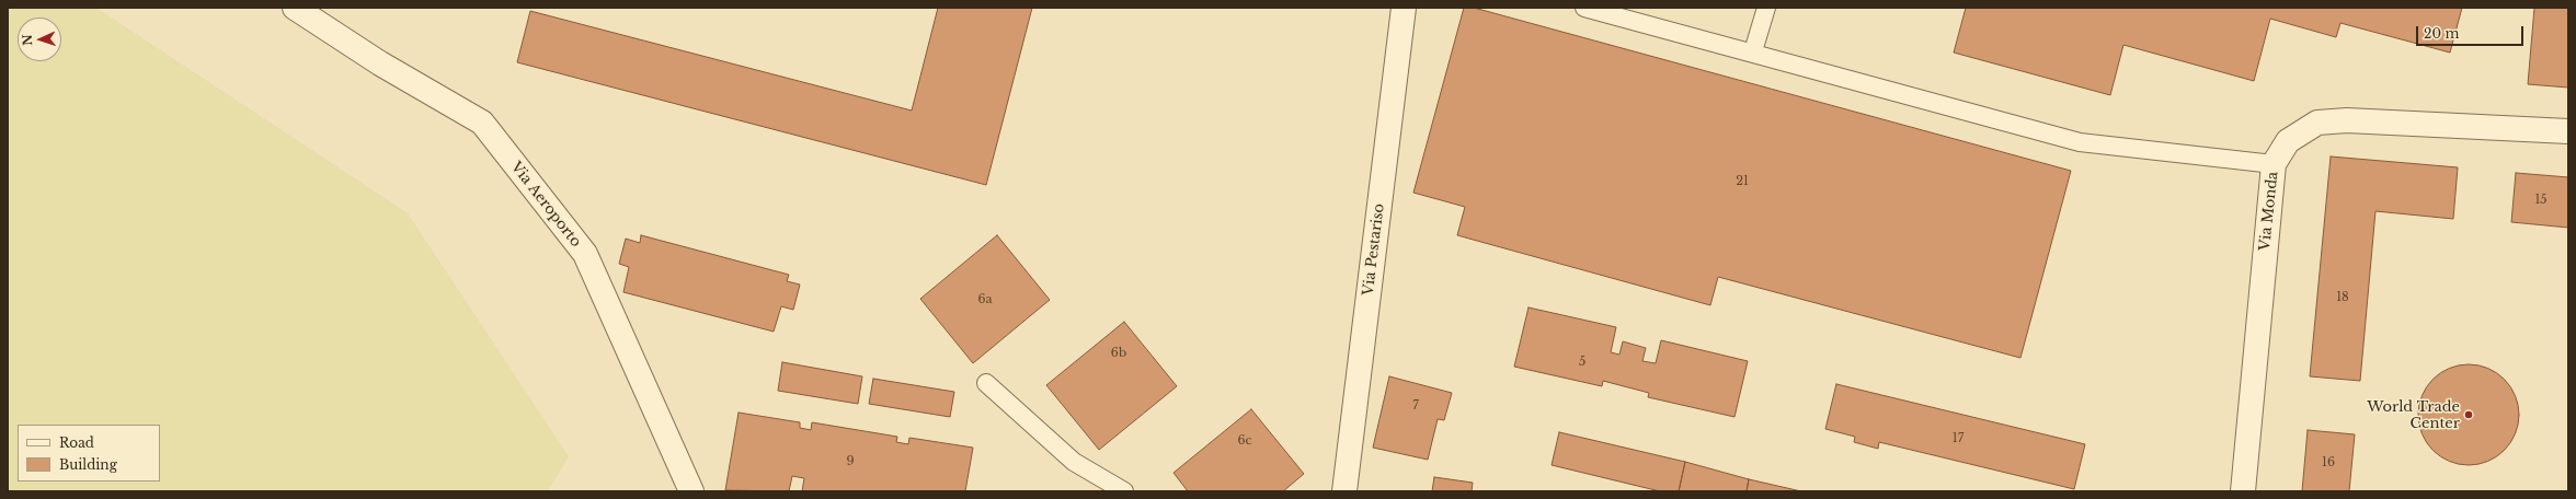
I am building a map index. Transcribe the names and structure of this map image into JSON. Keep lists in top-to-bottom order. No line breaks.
{"streets":{"street":["Via Aeroporto","Via Monda","Via Pestariso"]},"places":["World Trade Center"],"house_numbers":["21","15","18","6a","6b","5","7","17","6c","9","16"],"legend":["Road","Building"],"scale_bar":"20 m","north":"left"}
